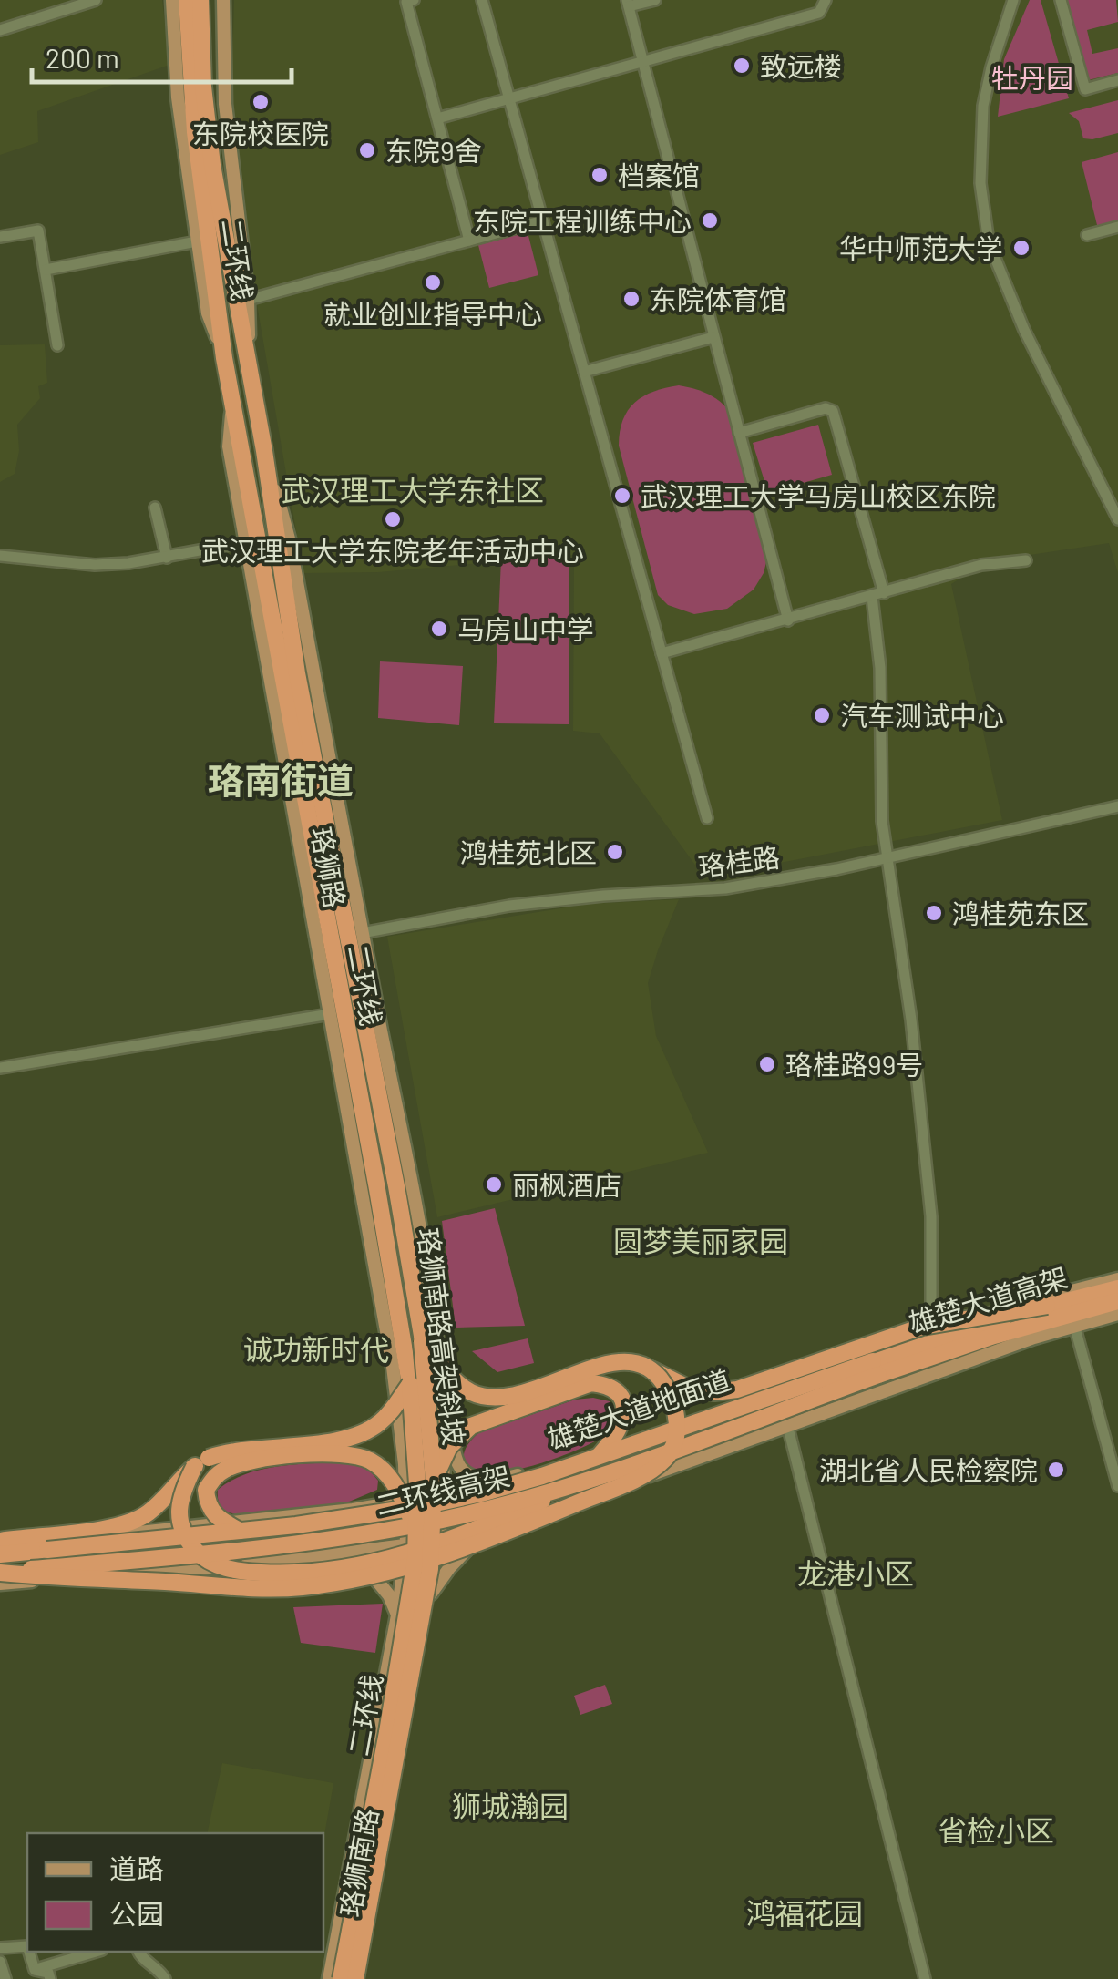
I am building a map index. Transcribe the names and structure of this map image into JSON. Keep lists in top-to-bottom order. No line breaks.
{"streets":{"highway":["二环线","雄楚大道高架","珞狮南路高架斜坡","二环线高架"],"main road":["珞狮路","雄楚大道地面道","珞狮南路"],"street":["珞桂路"]},"crossings":[["二环线","珞狮路"],["二环线","珞狮南路高架斜坡"],["二环线","珞狮南路"],["珞桂路","珞狮路"],["珞狮路","珞狮南路高架斜坡"],["珞狮路","雄楚大道地面道"],["珞狮路","珞狮南路"],["雄楚大道高架","二环线高架"],["珞狮南路高架斜坡","雄楚大道地面道"],["雄楚大道地面道","珞狮南路"]],"districts":["武汉理工大学东社区","珞南街道","圆梦美丽家园","诚功新时代","龙港小区","狮城瀚园","省检小区","鸿福花园"],"parks":["牡丹园"],"places":["致远楼","东院校医院","东院9舍","档案馆","东院工程训练中心","华中师范大学","就业创业指导中心","东院体育馆","武汉理工大学马房山校区东院","武汉理工大学东院老年活动中心","马房山中学","汽车测试中心","鸿桂苑北区","鸿桂苑东区","珞桂路99号","丽枫酒店","湖北省人民检察院"],"legend":["道路","公园"],"scale_bar":"200 m"}
